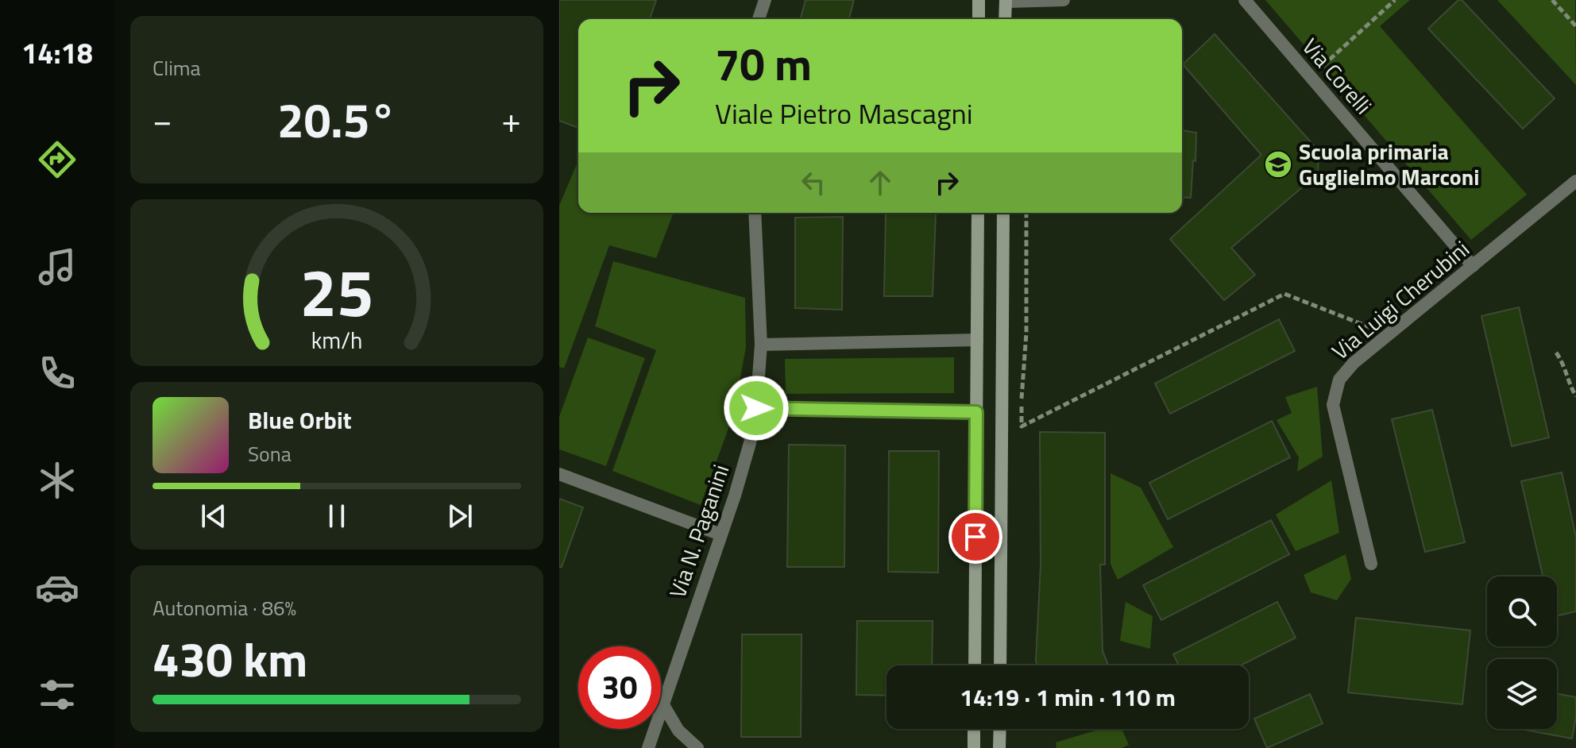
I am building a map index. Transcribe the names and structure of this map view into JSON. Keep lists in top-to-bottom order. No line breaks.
{"streets":{"street":["Via Corelli","Via Luigi Cherubini","Via N. Paganini"]},"crossings":[["Via Corelli","Via Luigi Cherubini"]],"places":{"school or university":["Scuola primaria Guglielmo Marconi"]},"page":{"tabs":"14:18","tile":["Clima",["Autonomia · 86%","430 km"]],"turn":["70 m","Viale Pietro Mascagni"],"heat":["−","20.5°","+"],"song":["Blue Orbit","Sona"],"limit":"30","trip":"14:19 · 1 min · 110 m","gauge":["25","km/h"]}}
